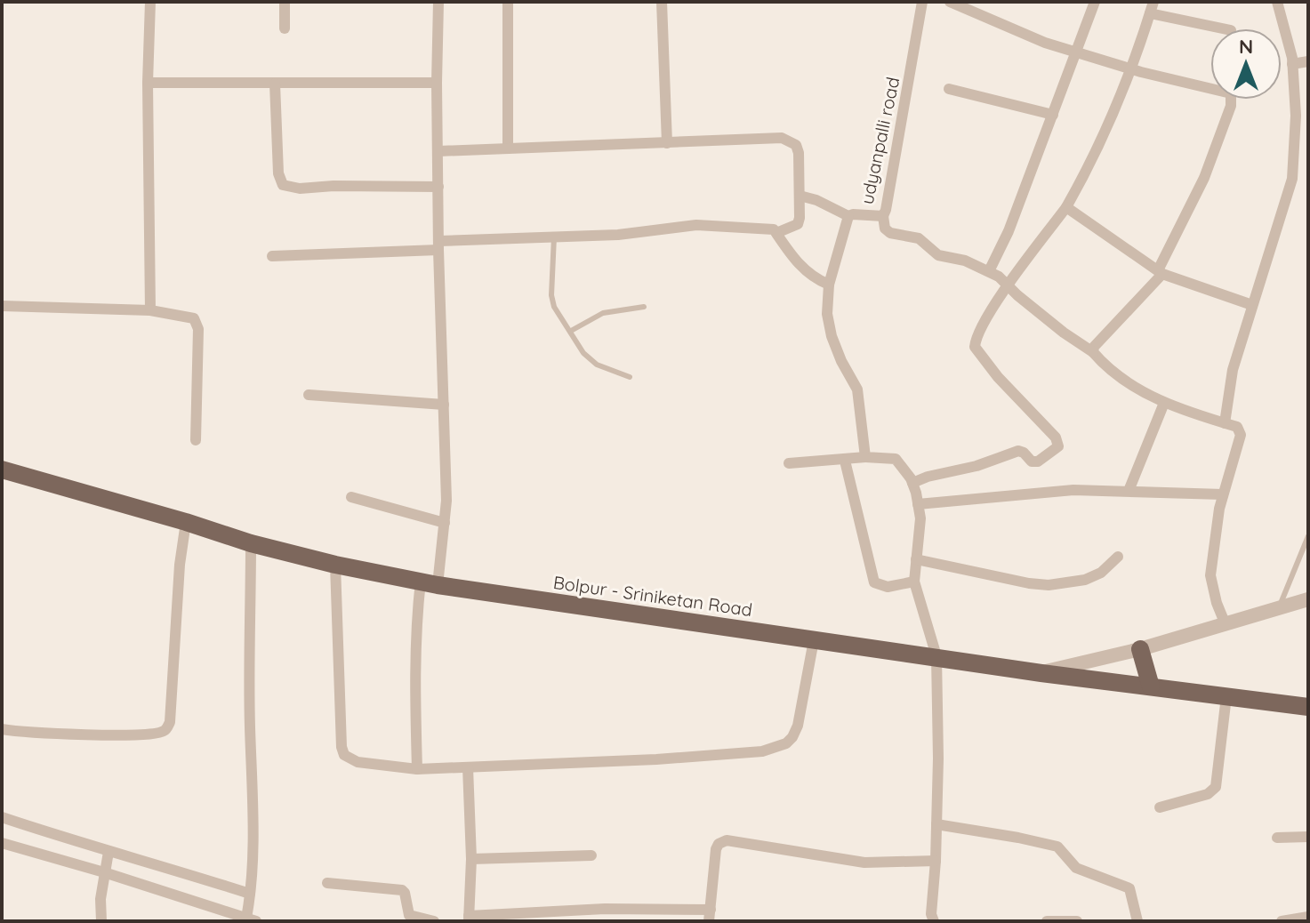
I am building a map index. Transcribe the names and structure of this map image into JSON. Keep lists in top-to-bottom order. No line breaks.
{"streets":{"main road":["Bolpur - Sriniketan Road"],"street":["udyanpalli road"]},"north":"top"}
